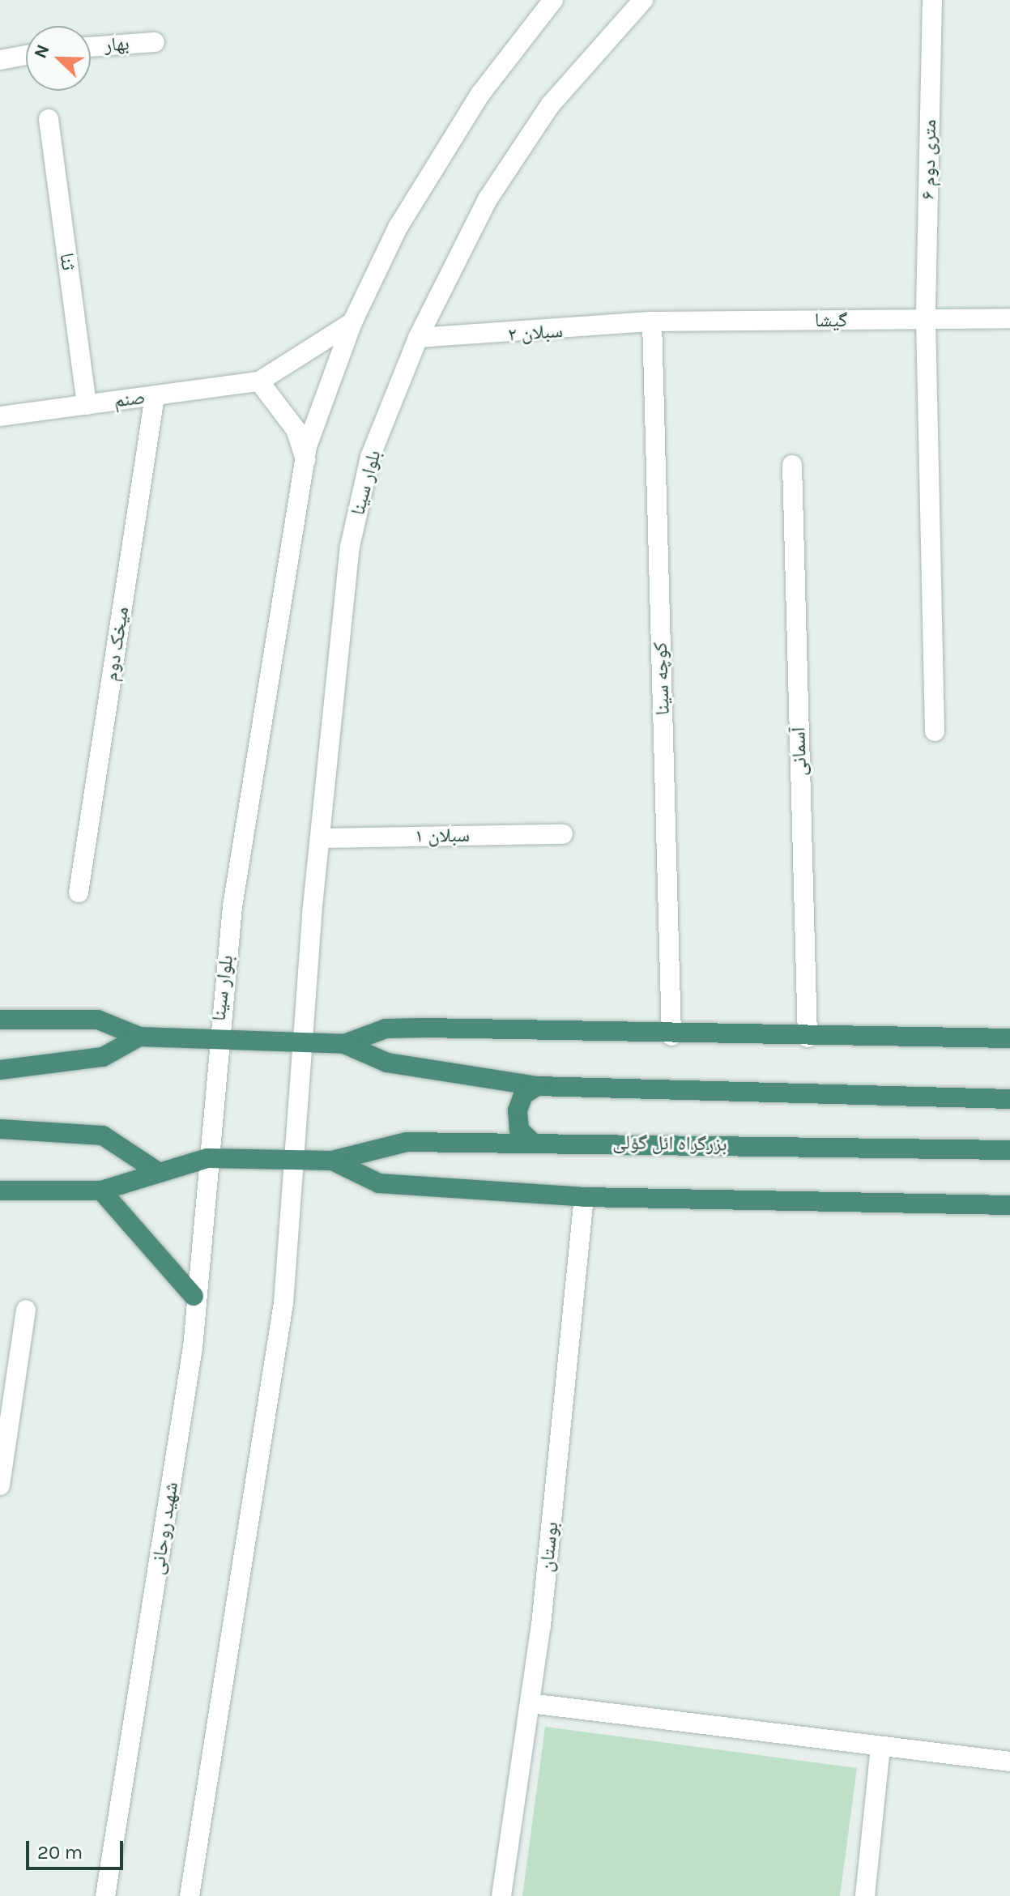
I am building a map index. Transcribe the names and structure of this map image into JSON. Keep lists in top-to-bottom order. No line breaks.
{"streets":{"highway":["بزرگراه ائل گؤلی"],"street":["بهار","۶ متری دوم","ثنا","گیشا","سبلان ۲","صنم","بلوار سینا","میخک دوم","کوچه سینا","آسمانی","سبلان ۱","شهید روحانی","بوستان"]},"crossings":[["۶ متری دوم","گیشا"],["ثنا","صنم"],["گیشا","سبلان ۲"],["گیشا","کوچه سینا"],["سبلان ۲","بلوار سینا"],["سبلان ۲","کوچه سینا"],["صنم","میخک دوم"],["بلوار سینا","سبلان ۱"],["بلوار سینا","شهید روحانی"]],"scale_bar":"20 m","north":"top left"}
